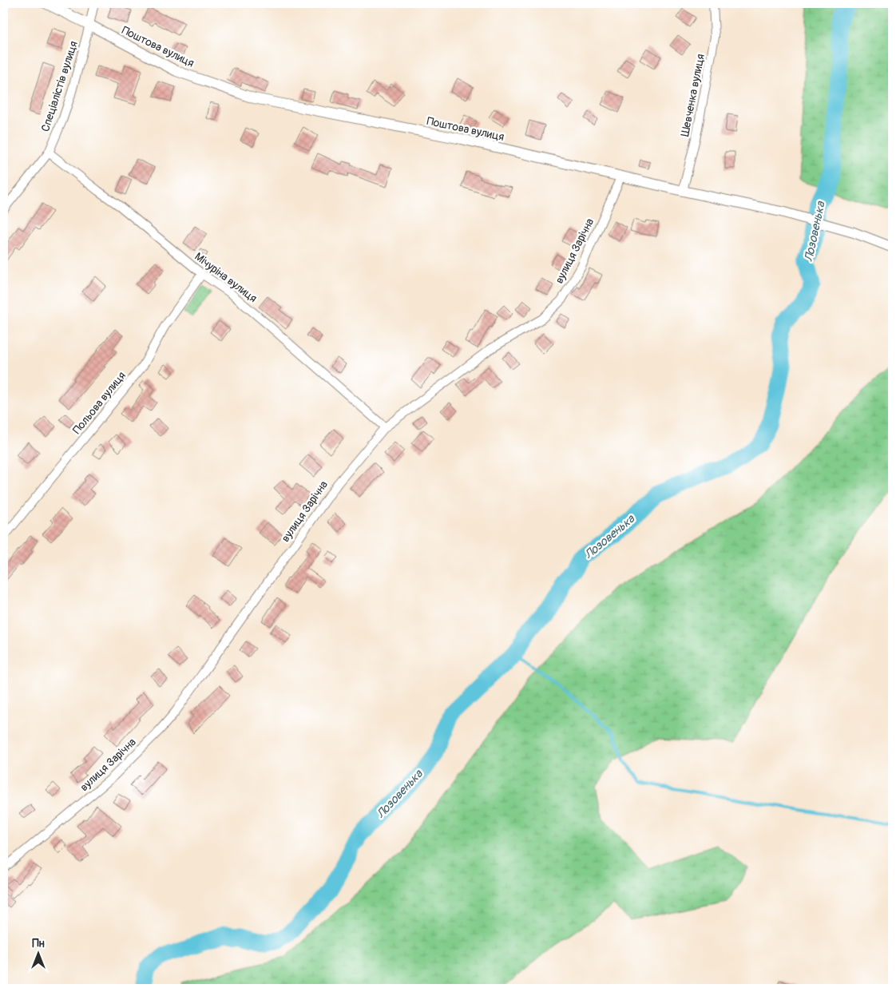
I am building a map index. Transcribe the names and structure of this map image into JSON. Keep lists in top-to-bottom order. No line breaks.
{"streets":{"street":["Поштова вулиця","Спеціалістів вулиця","Шевченка вулиця","вулиця Зарічна","Мічуріна вулиця","Польова вулиця"]},"crossings":[["Поштова вулиця","Спеціалістів вулиця"],["Поштова вулиця","Шевченка вулиця"],["Поштова вулиця","вулиця Зарічна"],["Спеціалістів вулиця","Мічуріна вулиця"],["вулиця Зарічна","Мічуріна вулиця"],["Мічуріна вулиця","Польова вулиця"]],"water":["Лозовенька"],"north":"top"}
